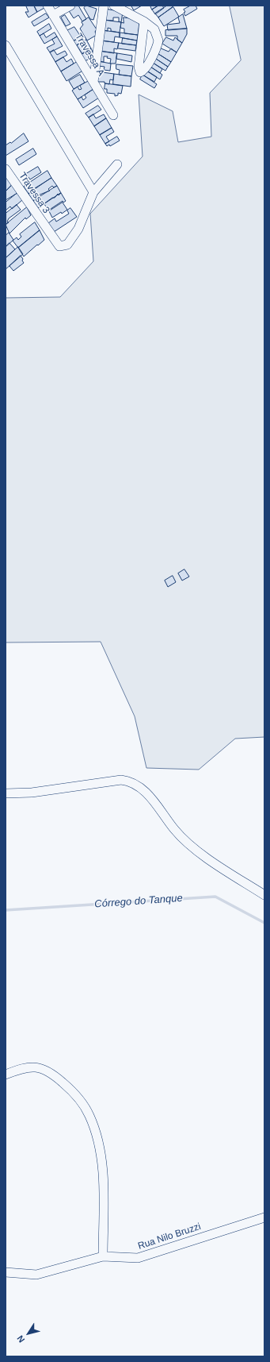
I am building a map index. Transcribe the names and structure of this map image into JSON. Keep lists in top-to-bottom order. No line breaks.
{"streets":{"street":["Travessa A","Travessa 3","Rua Nilo Bruzzi"]},"water":["Córrego do Tanque"],"north":"bottom left"}
